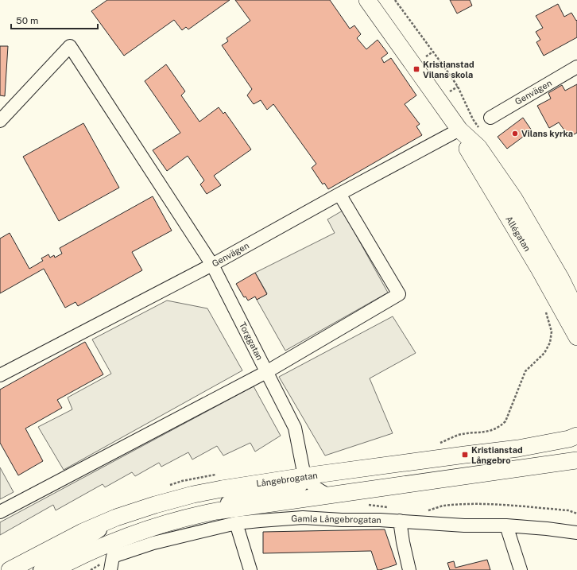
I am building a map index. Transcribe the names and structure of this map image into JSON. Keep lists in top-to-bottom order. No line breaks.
{"streets":{"main road":["Allégatan","Långebrogatan"],"street":["Genvägen","Torggatan","Gamla Långebrogatan"]},"crossings":[["Genvägen","Allégatan"],["Genvägen","Torggatan"],["Torggatan","Långebrogatan"]],"places":{"transit":["Kristianstad Vilans skola","Kristianstad Långebro"],"other":["Vilans kyrka"]},"scale_bar":"50 m"}
